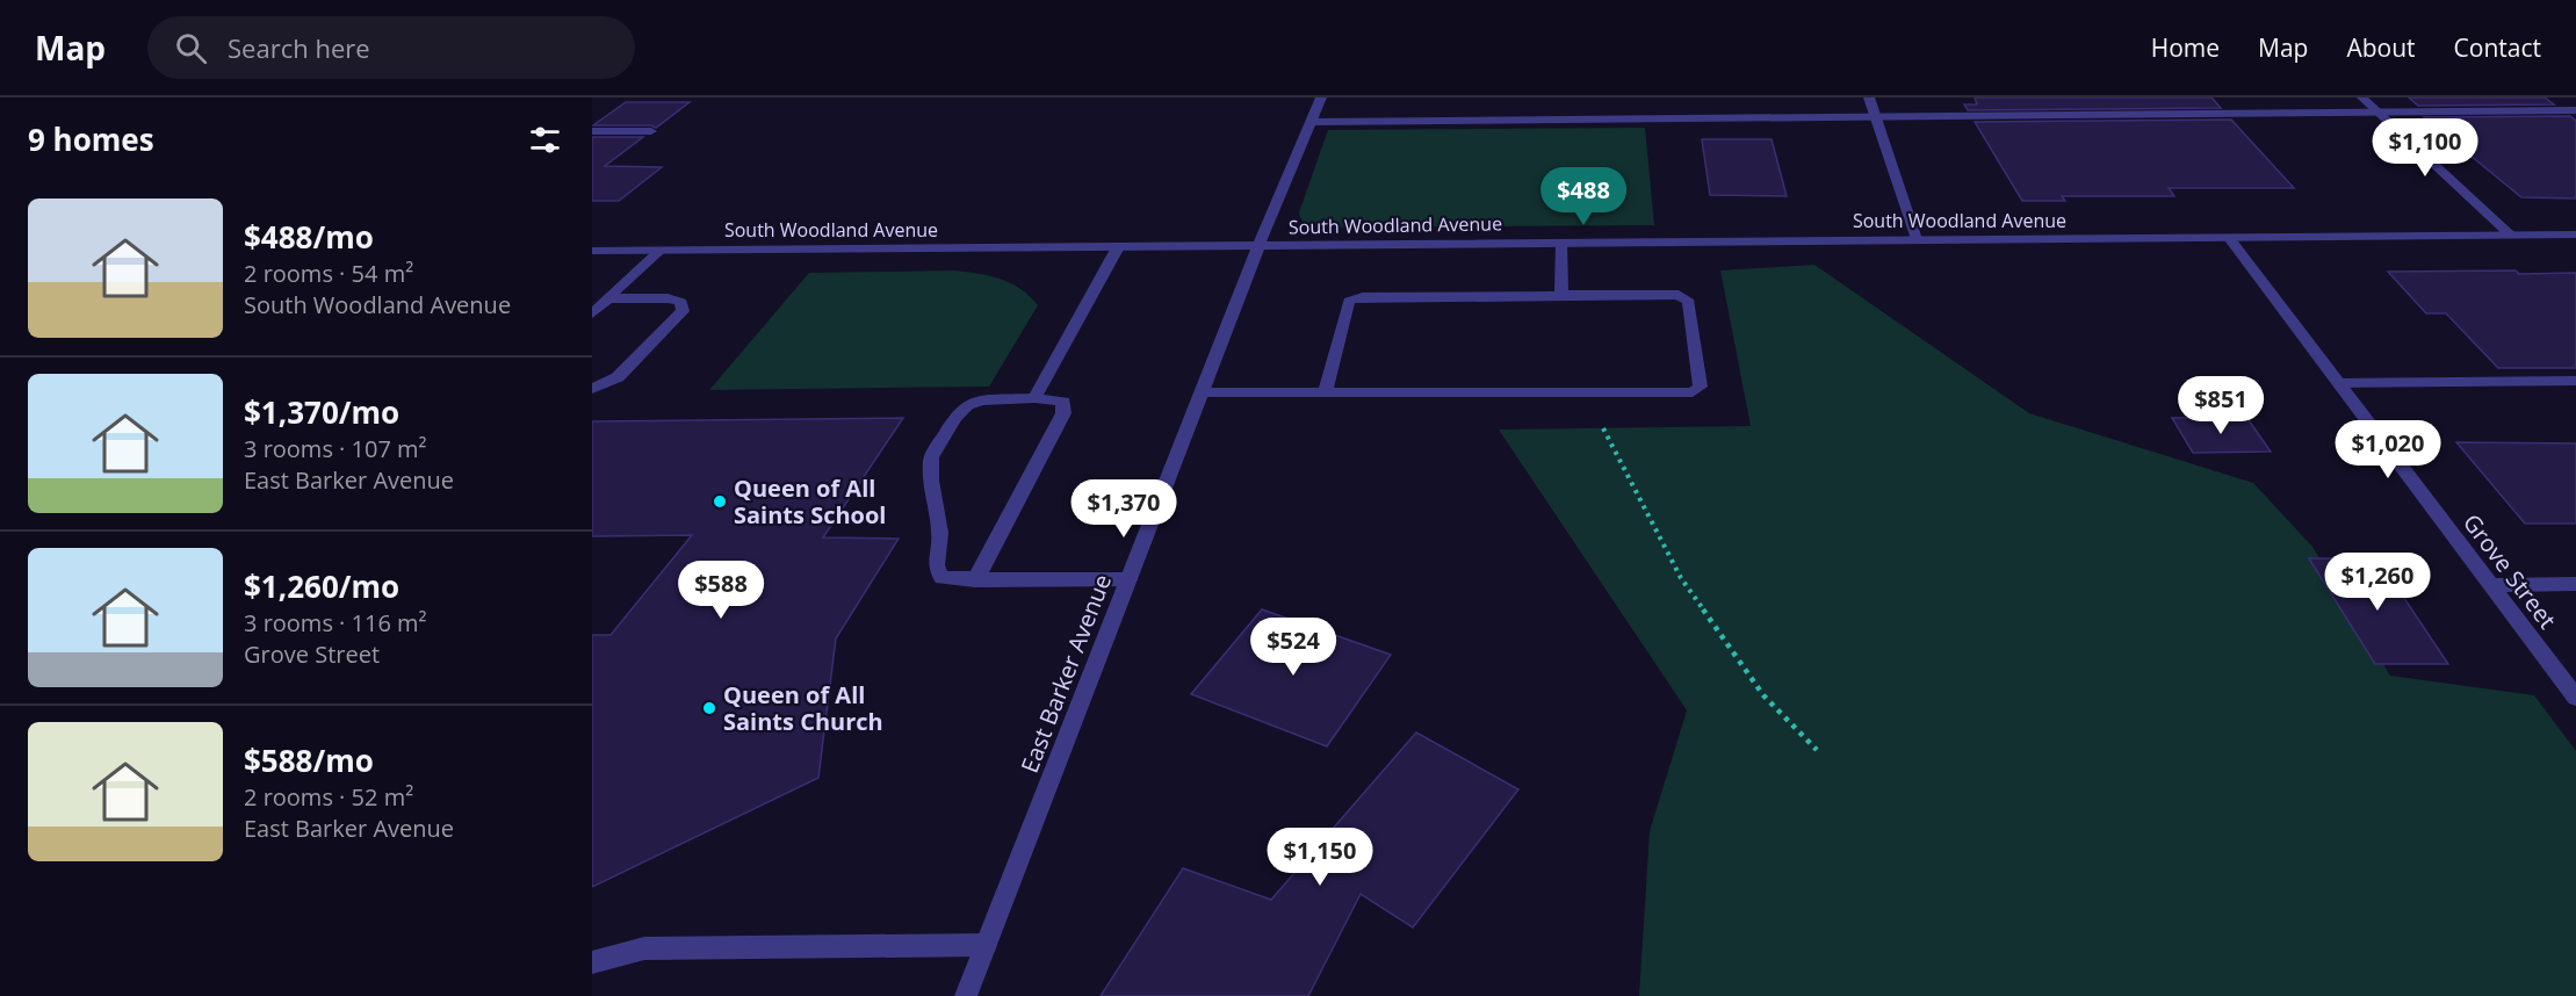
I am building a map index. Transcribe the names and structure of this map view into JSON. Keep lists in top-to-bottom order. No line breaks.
{"streets":{"street":["South Woodland Avenue","Grove Street","East Barker Avenue"]},"crossings":[["South Woodland Avenue","Grove Street"],["South Woodland Avenue","East Barker Avenue"]],"places":["Queen of All Saints School","Queen of All Saints Church"],"page":{"header":"Map","search":"Search here","nav":["Home","Map","About","Contact"],"heading":"9 homes","price":["$1,100","$488","$851","$1,020","$1,370","$1,260","$588","$524","$1,150"],"list":[{"name":"$488/mo","note":"2 rooms · 54 m² · South Woodland Avenue"},{"name":"$1,370/mo","note":"3 rooms · 107 m² · East Barker Avenue"},{"name":"$1,260/mo","note":"3 rooms · 116 m² · Grove Street"},{"name":"$588/mo","note":"2 rooms · 52 m² · East Barker Avenue"}]}}
